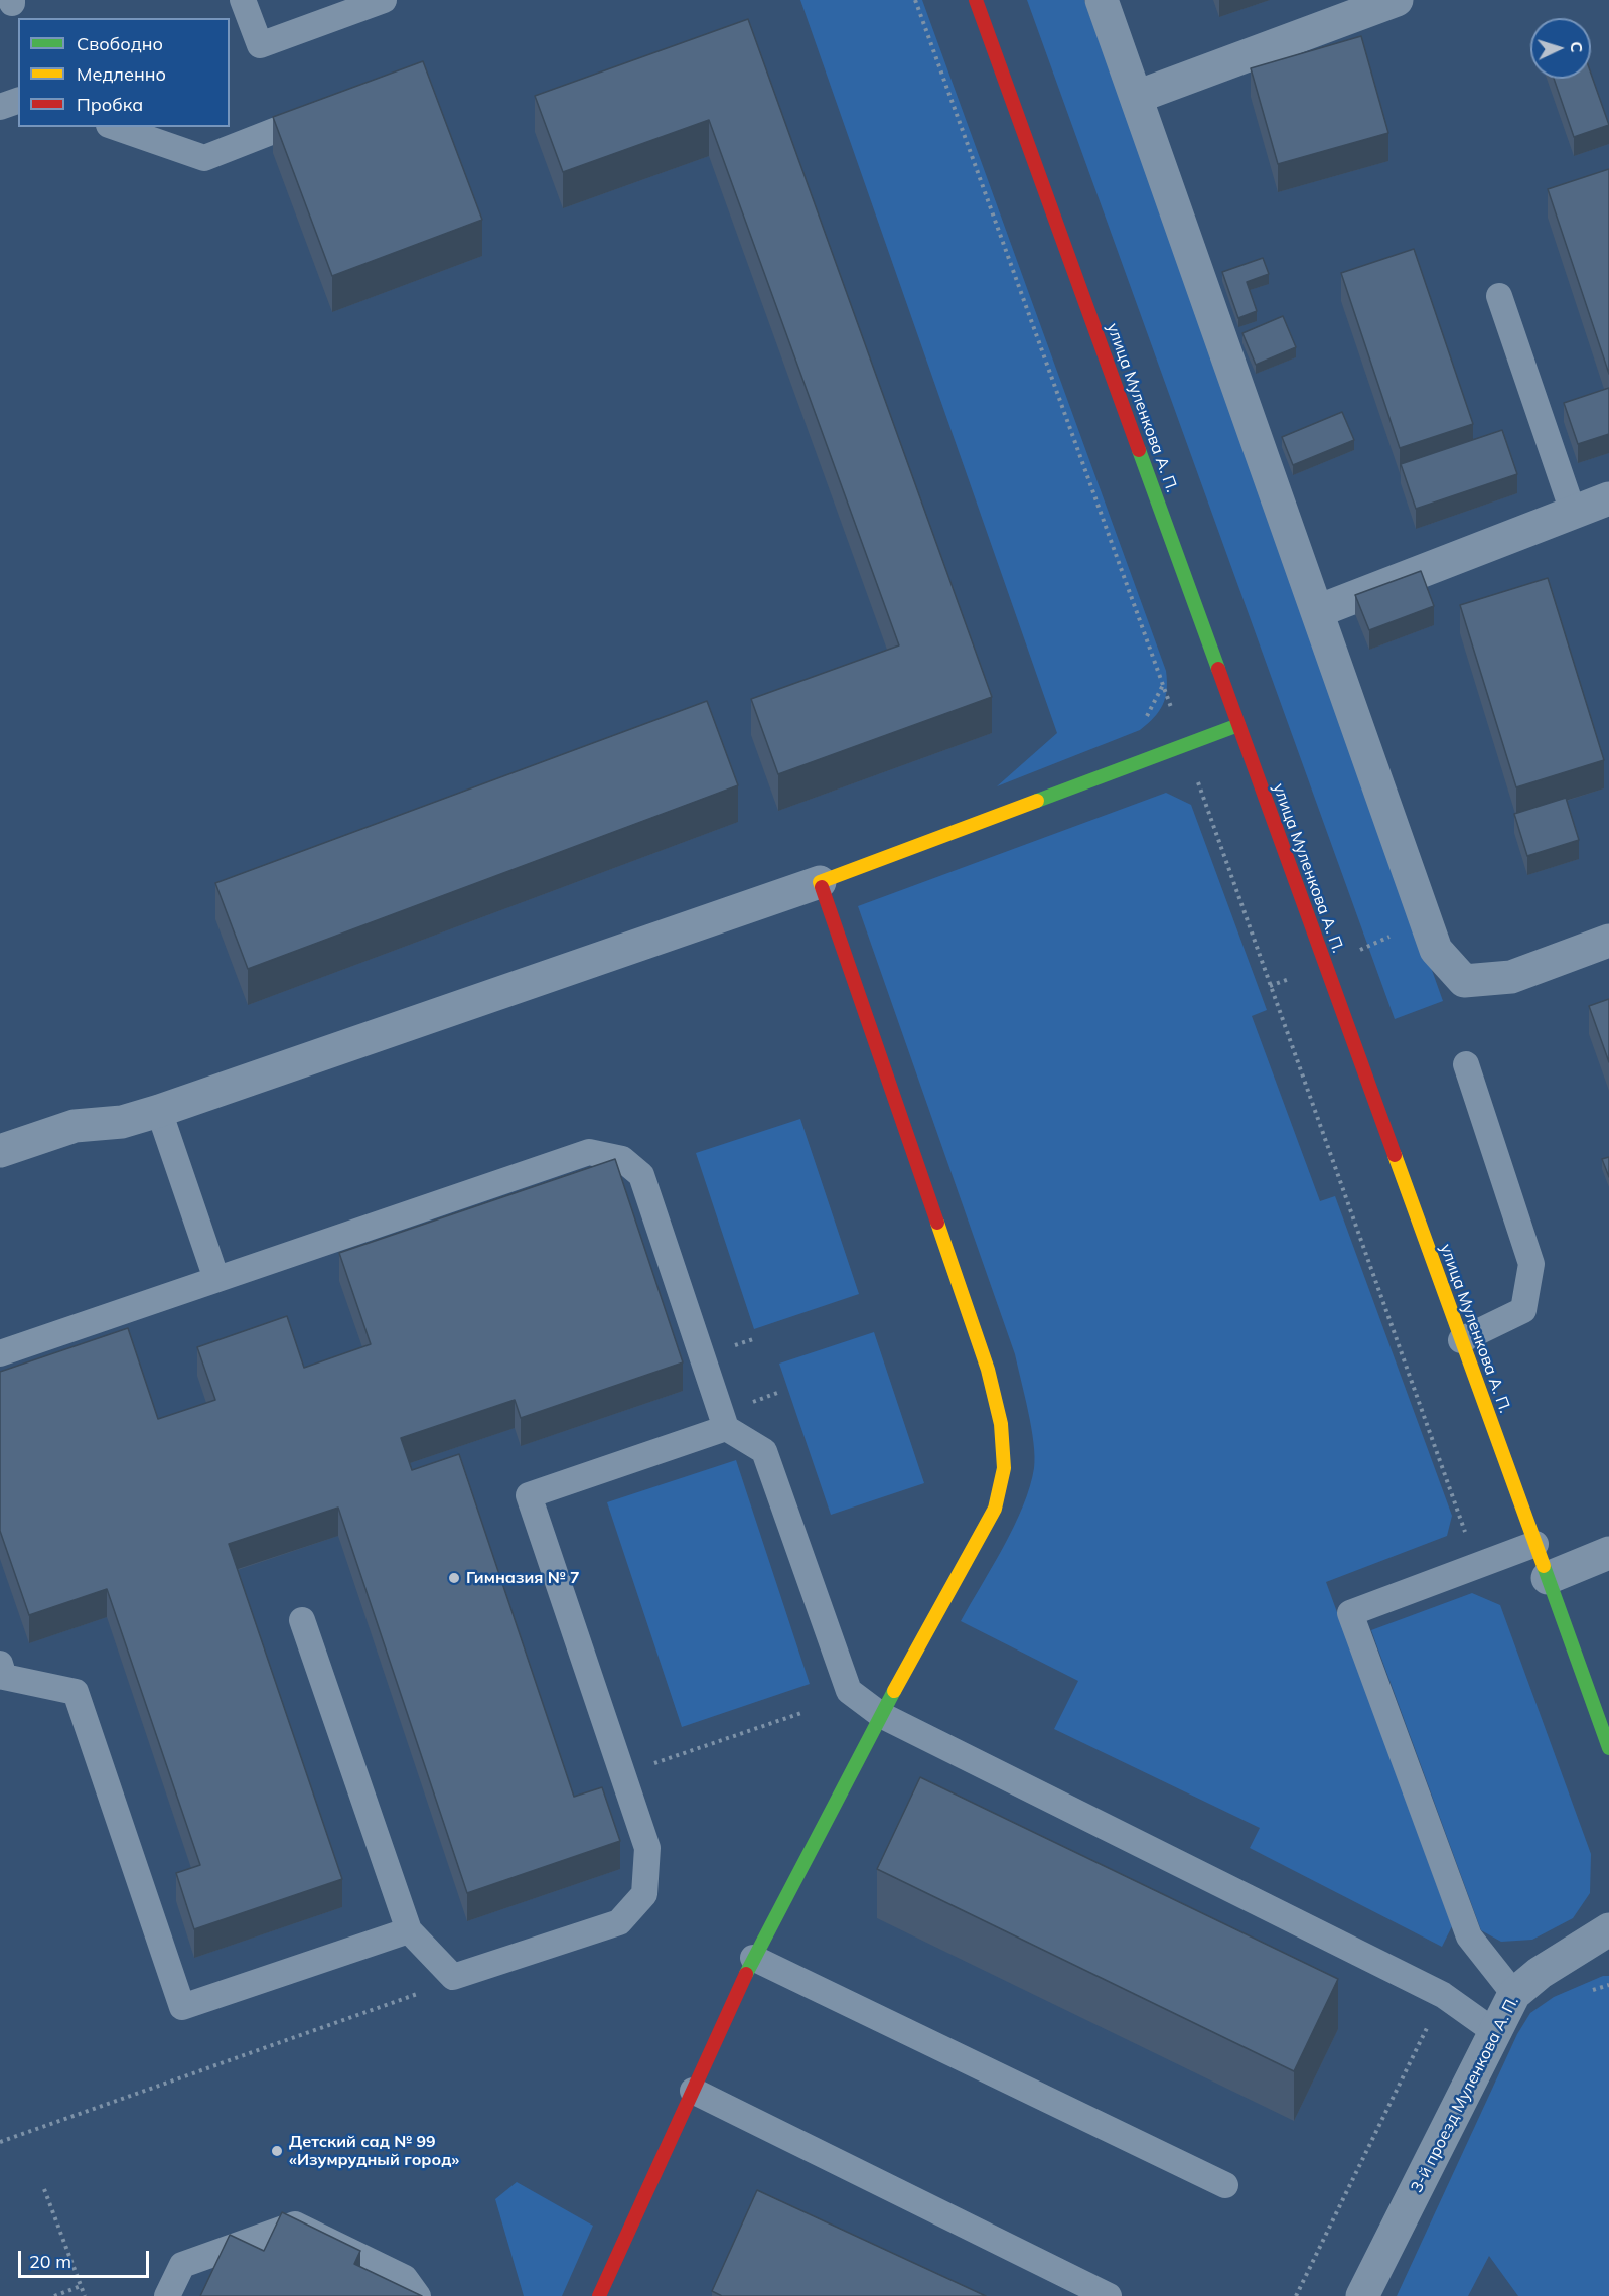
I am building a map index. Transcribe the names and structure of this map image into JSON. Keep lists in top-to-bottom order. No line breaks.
{"streets":{"street":["улица Муленкова А. П.","3-й проезд Муленкова А. П."]},"places":["Гимназия № 7","Детский сад № 99 «Изумрудный город»"],"legend":["Свободно","Медленно","Пробка"],"scale_bar":"20 m","north":"right"}
